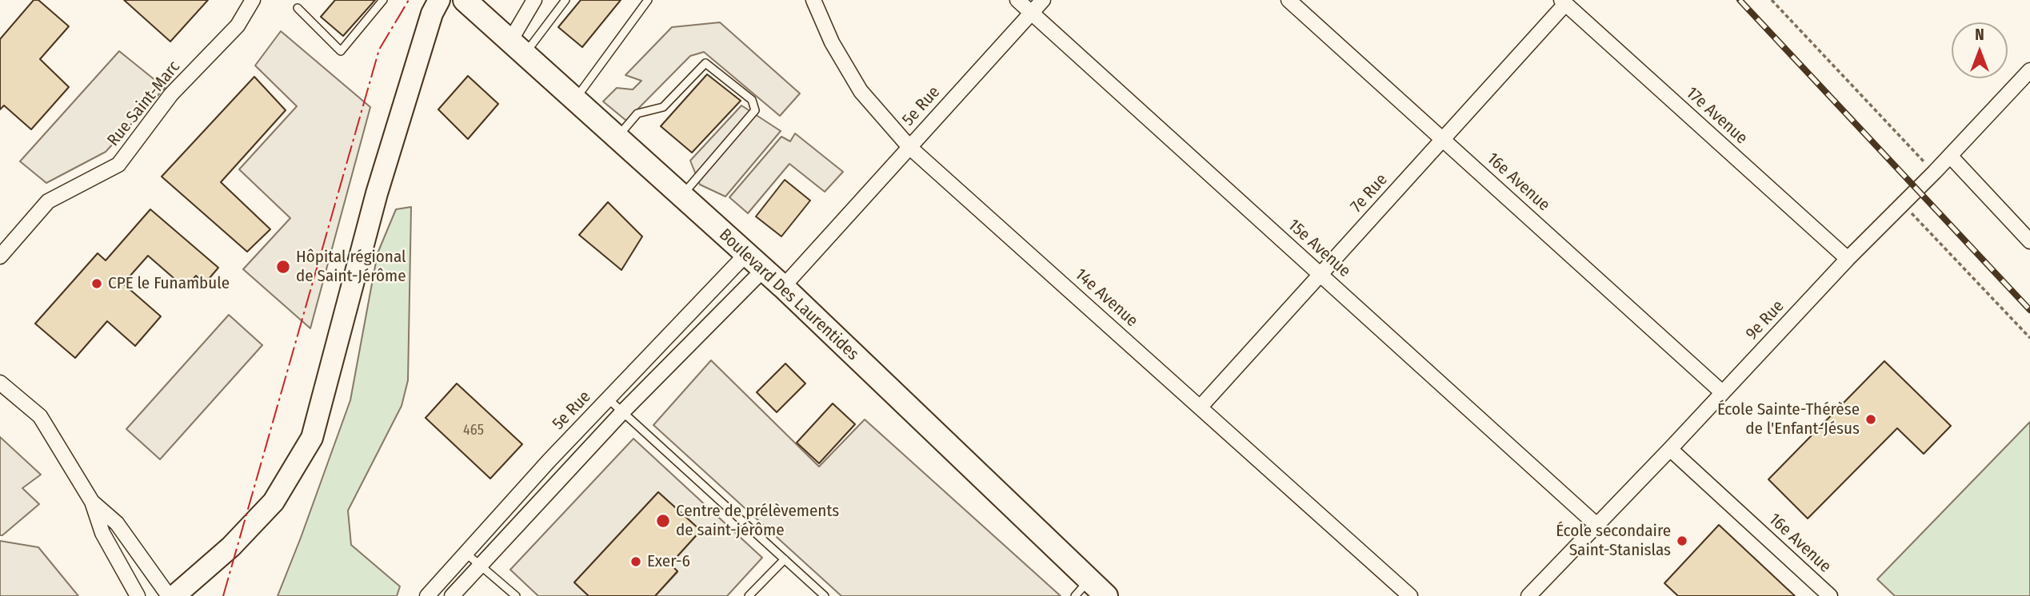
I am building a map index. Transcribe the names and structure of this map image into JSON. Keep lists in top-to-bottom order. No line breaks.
{"streets":{"main road":["Boulevard Des Laurentides"],"street":["Rue Saint-Marc","5e Rue","17e Avenue","16e Avenue","7e Rue","15e Avenue","14e Avenue","9e Rue"]},"crossings":[["5e Rue","15e Avenue"],["5e Rue","Boulevard Des Laurentides"],["5e Rue","14e Avenue"],["17e Avenue","7e Rue"],["17e Avenue","9e Rue"],["16e Avenue","7e Rue"],["16e Avenue","9e Rue"],["7e Rue","15e Avenue"],["7e Rue","14e Avenue"],["15e Avenue","9e Rue"]],"places":["Hôpital régional de Saint-Jérôme","CPE le Funambule","École Sainte-Thérèse de l'Enfant-Jésus","Centre de prélèvements de saint-jérôme","École secondaire Saint-Stanislas","Exer-6"],"house_numbers":["465"],"north":"top"}
